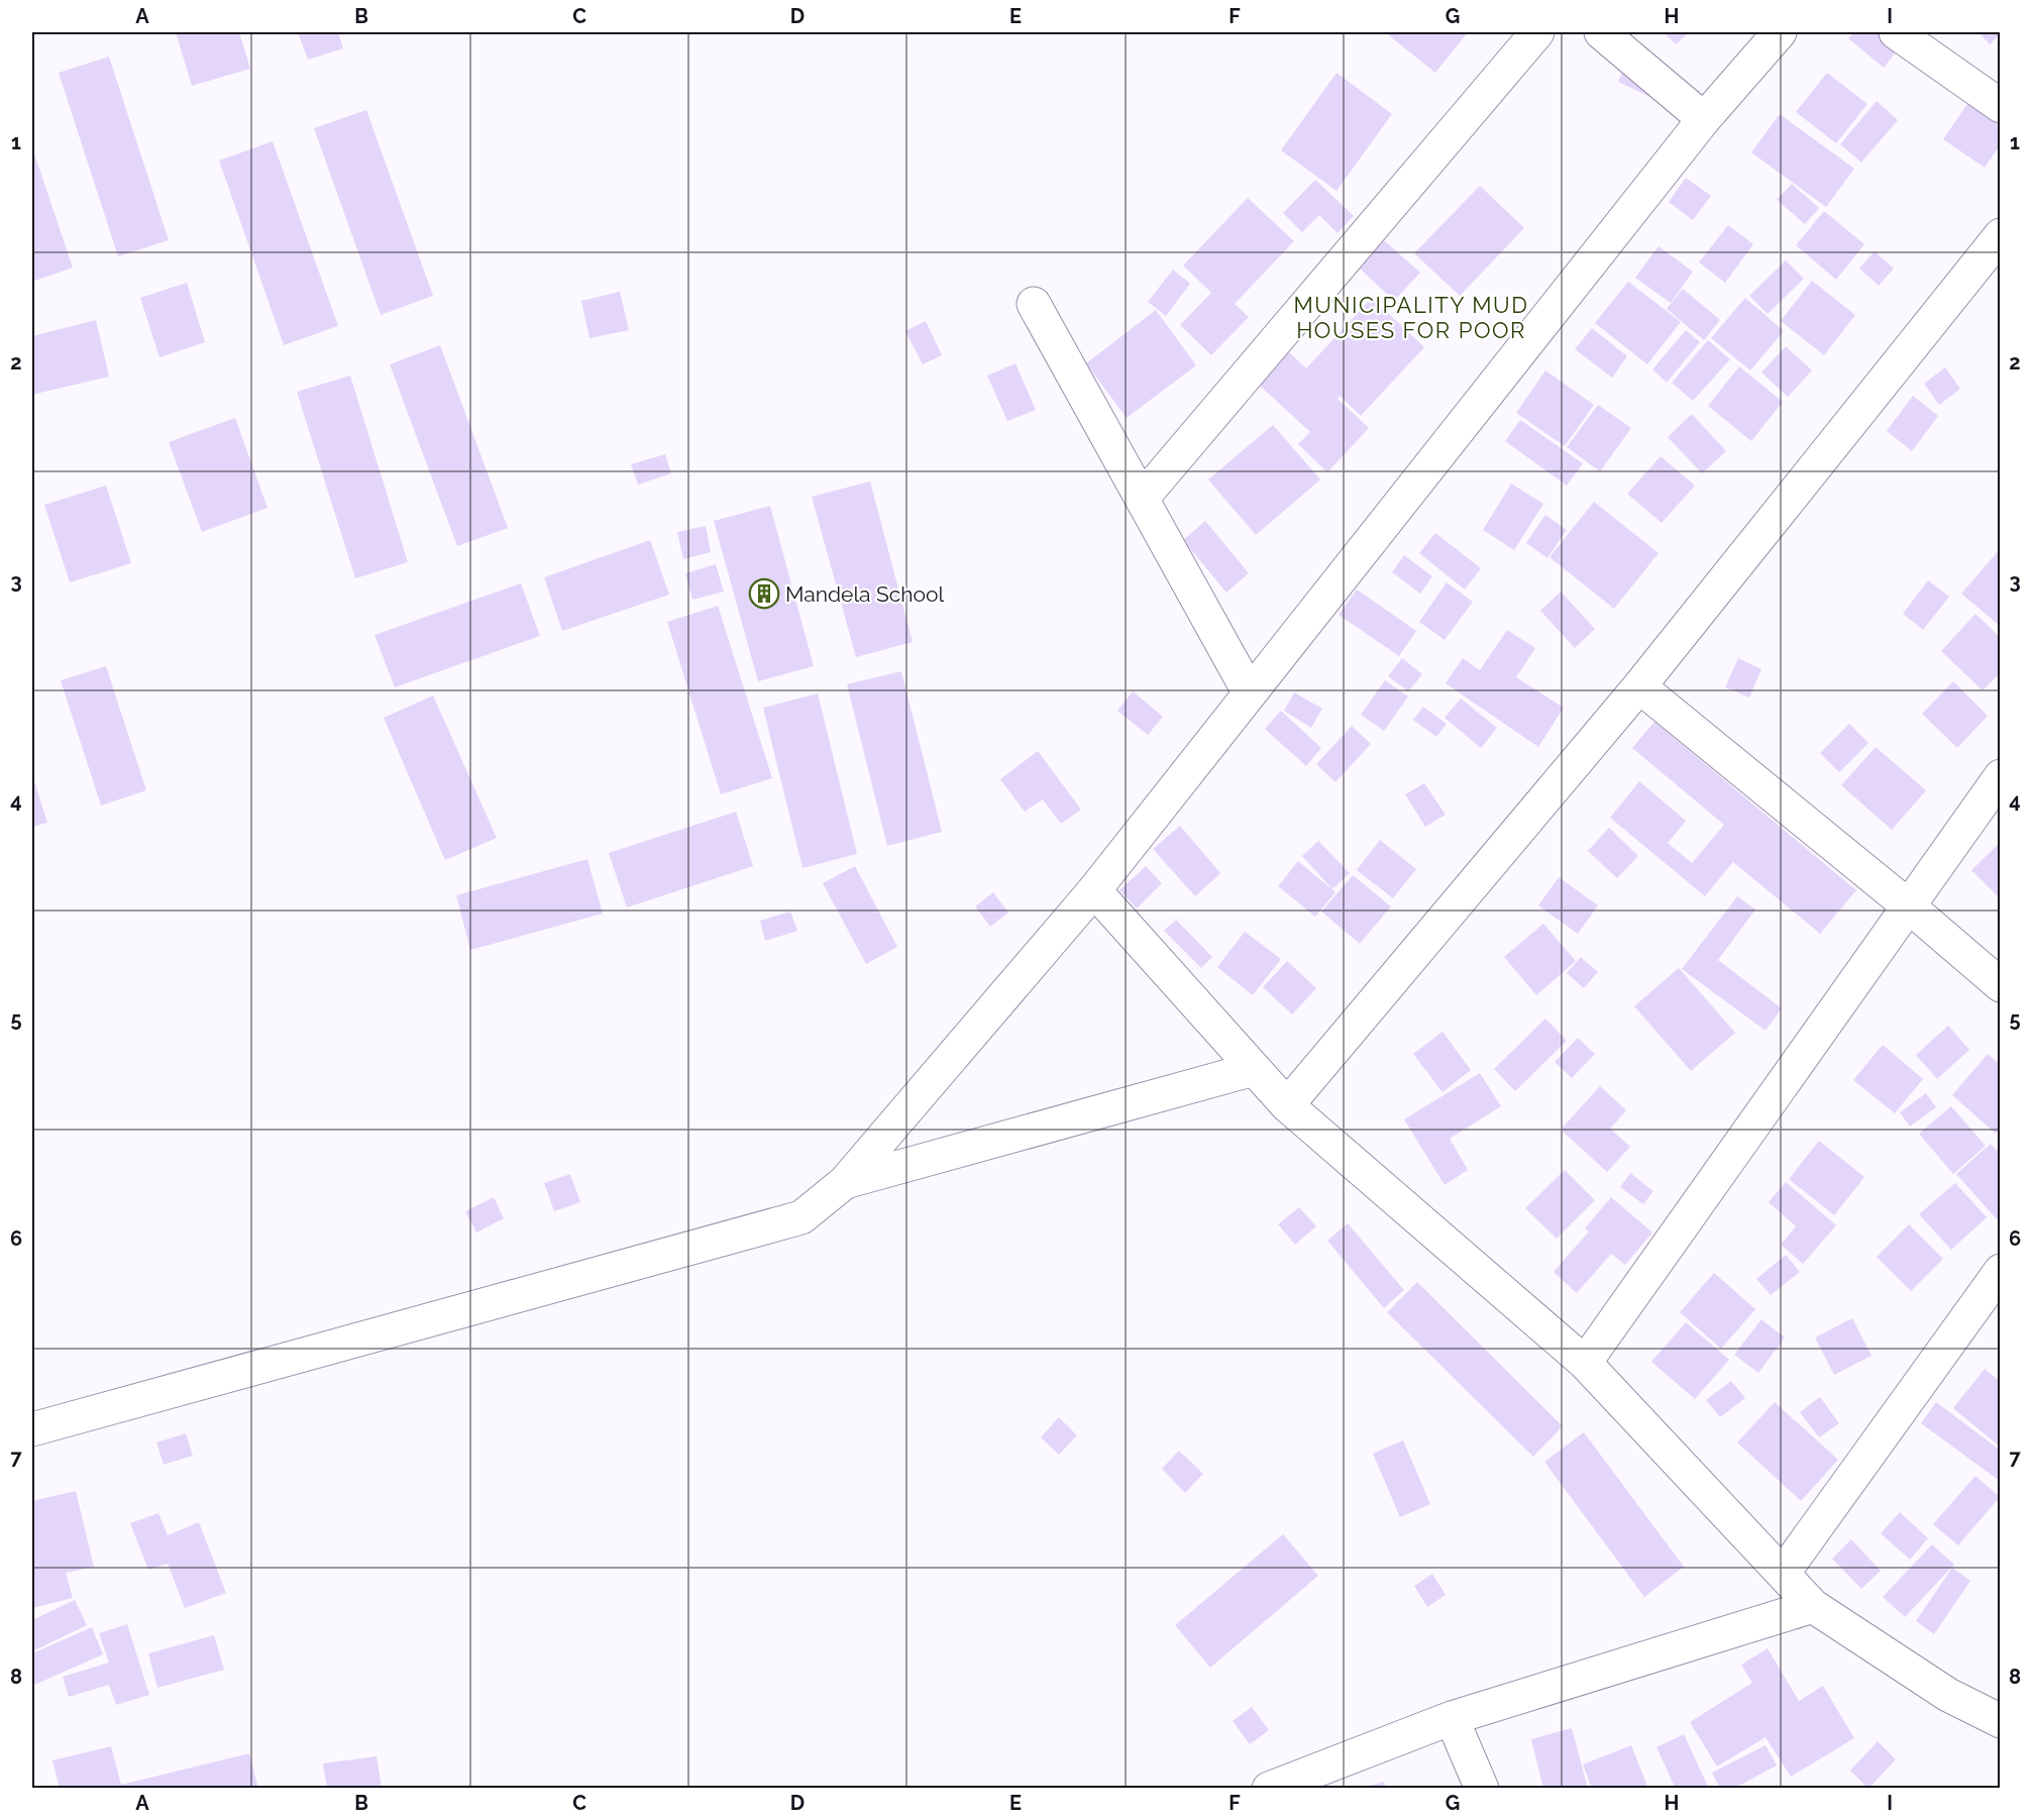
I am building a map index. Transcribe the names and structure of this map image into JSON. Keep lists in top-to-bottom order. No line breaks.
{"districts":["MUNICIPALITY MUD HOUSES FOR POOR"],"places":{"building":["Mandela School"]},"grid":{"columns":["A","B","C","D","E","F","G","H","I"],"rows":["1","2","3","4","5","6","7","8"]}}
